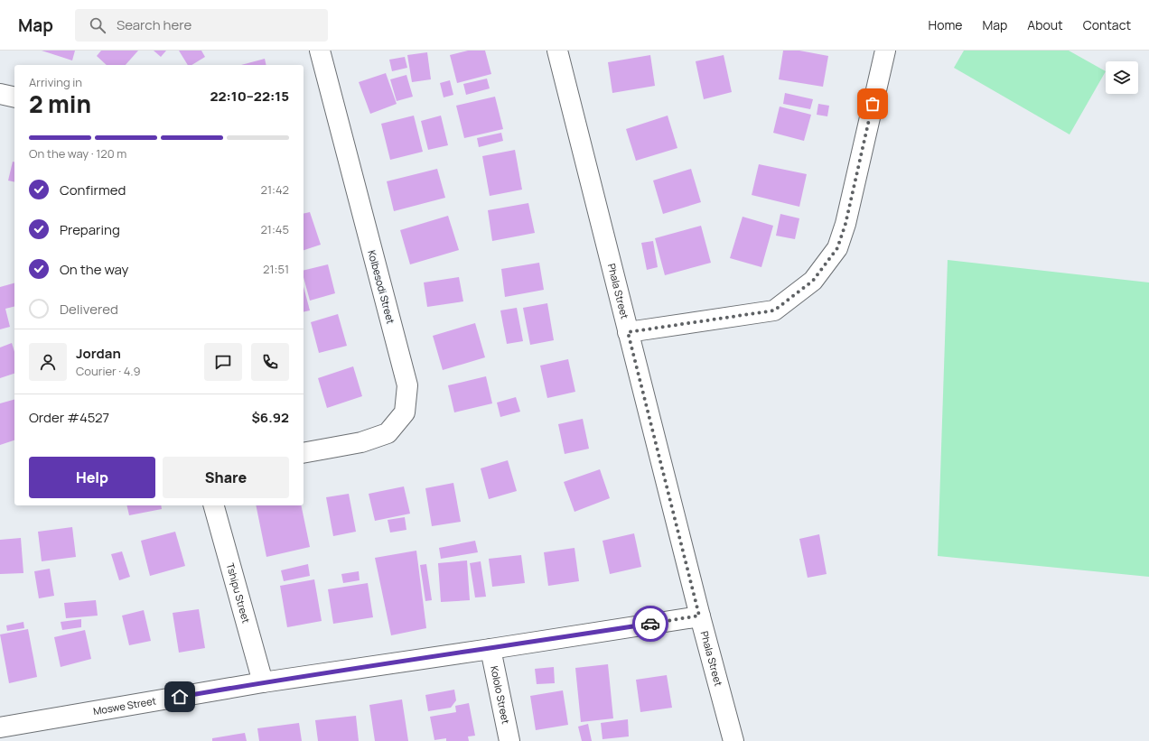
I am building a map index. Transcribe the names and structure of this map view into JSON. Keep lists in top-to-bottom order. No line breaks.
{"streets":{"street":["Kolbesodi Street","Phala Street","Tshipu Street","Kololo Street","Moswe Street"]},"crossings":[["Phala Street","Moswe Street"],["Tshipu Street","Moswe Street"],["Kololo Street","Moswe Street"]],"page":{"header":"Map","search":"Search here","nav":["Home","Map","About","Contact"],"heading":["2 min","Arriving in","22:10–22:15"],"panel":["Jordan","Courier · 4.9","Order #4527","$6.92"],"bar":"On the way · 120 m","list":[["Confirmed","21:42"],["Preparing","21:45"],["On the way","21:51"],"Delivered"],"buttons":["Help","Share"]}}
